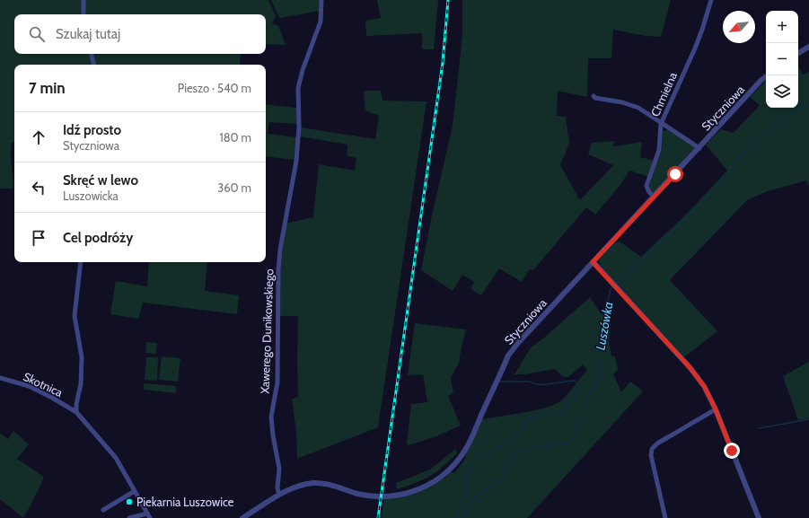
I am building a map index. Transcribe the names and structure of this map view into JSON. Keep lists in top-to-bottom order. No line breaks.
{"streets":{"street":["Chmielna","Styczniowa","Xawerego Dunikowskiego","Skotnica"]},"crossings":[["Chmielna","Styczniowa"],["Styczniowa","Xawerego Dunikowskiego"]],"water":["Luszówka"],"places":["Piekarnia Luszowice"],"north":"bottom left","page":{"map_buttons":["+","−"],"search":"Szukaj tutaj","heading":["7 min","Pieszo · 540 m"],"list":[["Idź prosto","Styczniowa","180 m"],["Skręć w lewo","Luszowicka","360 m"],"Cel podróży"]}}
